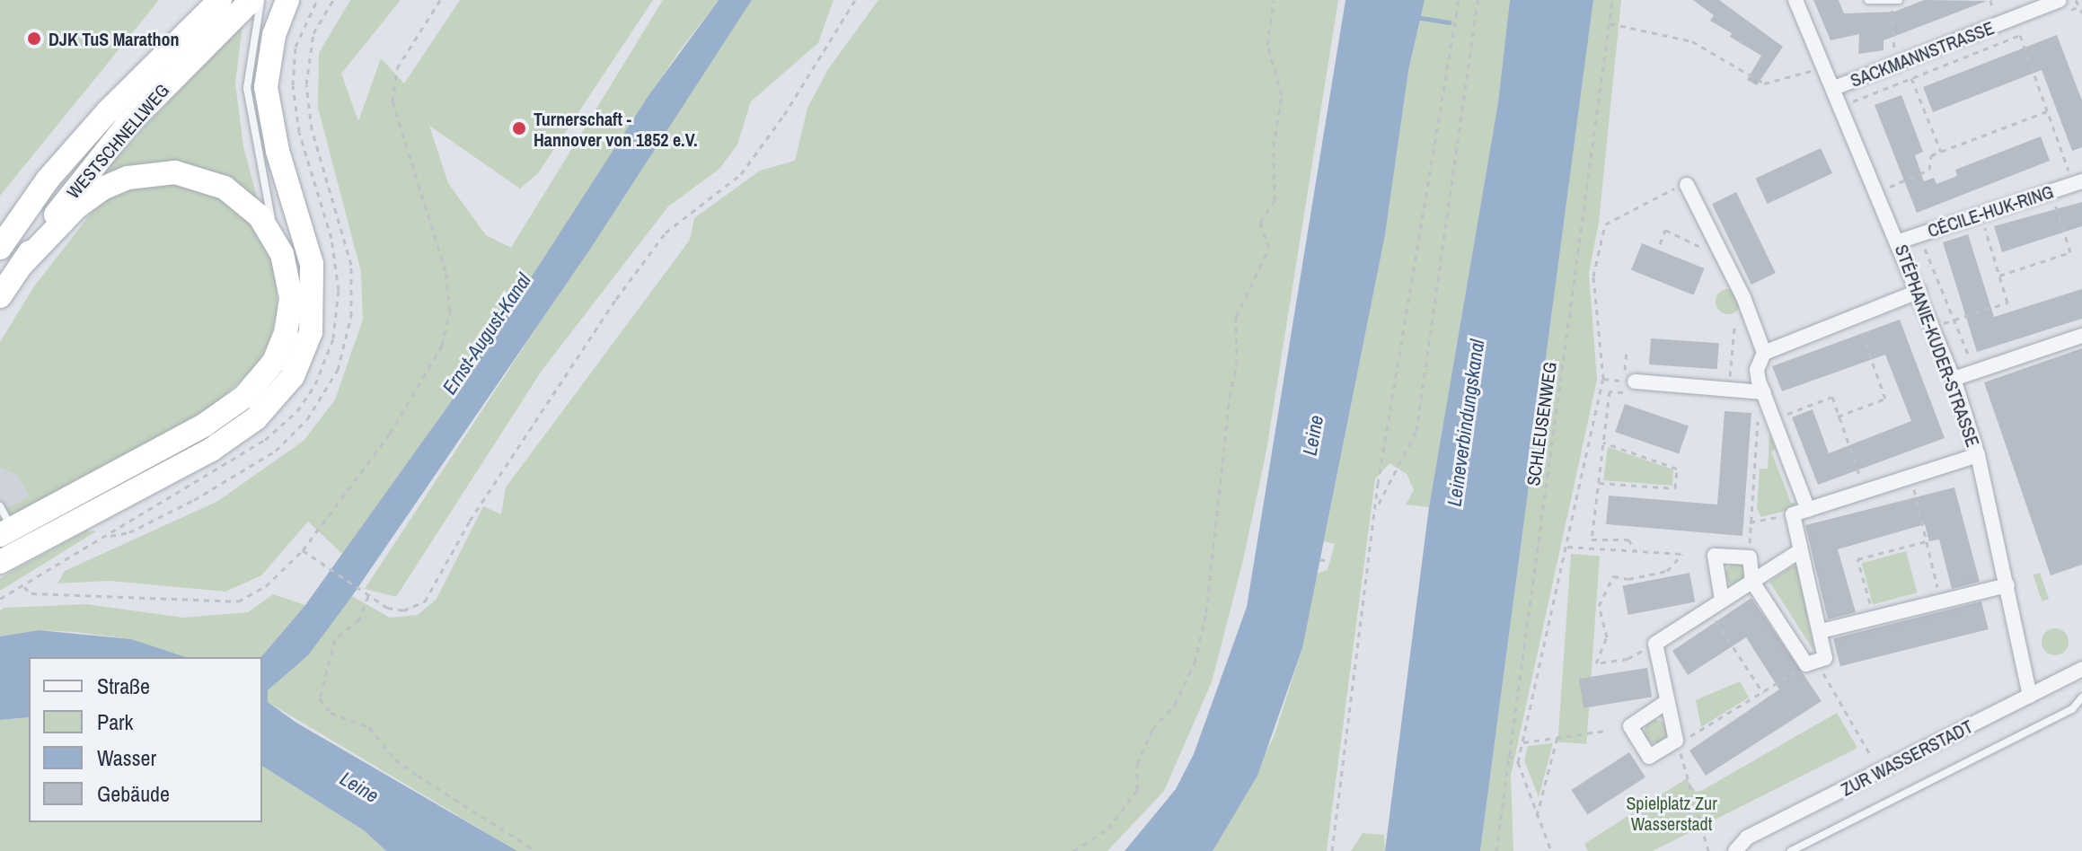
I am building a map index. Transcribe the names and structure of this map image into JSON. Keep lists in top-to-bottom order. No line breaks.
{"streets":{"highway":["WESTSCHNELLWEG"],"street":["SACKMANNSTRASSE","CÉCILE-HUK-RING","STÉPHANIE-KUDER-STRASSE","ZUR WASSERSTADT"],"path":["SCHLEUSENWEG"]},"crossings":[["SACKMANNSTRASSE","STÉPHANIE-KUDER-STRASSE"],["CÉCILE-HUK-RING","STÉPHANIE-KUDER-STRASSE"],["STÉPHANIE-KUDER-STRASSE","ZUR WASSERSTADT"]],"water":["Ernst-August-Kanal","Leineverbindungskanal","Leine"],"parks":["Spielplatz Zur Wasserstadt"],"places":["DJK TuS Marathon","Turnerschaft - Hannover von 1852 e.V."],"legend":["Straße","Park","Wasser","Gebäude"]}
